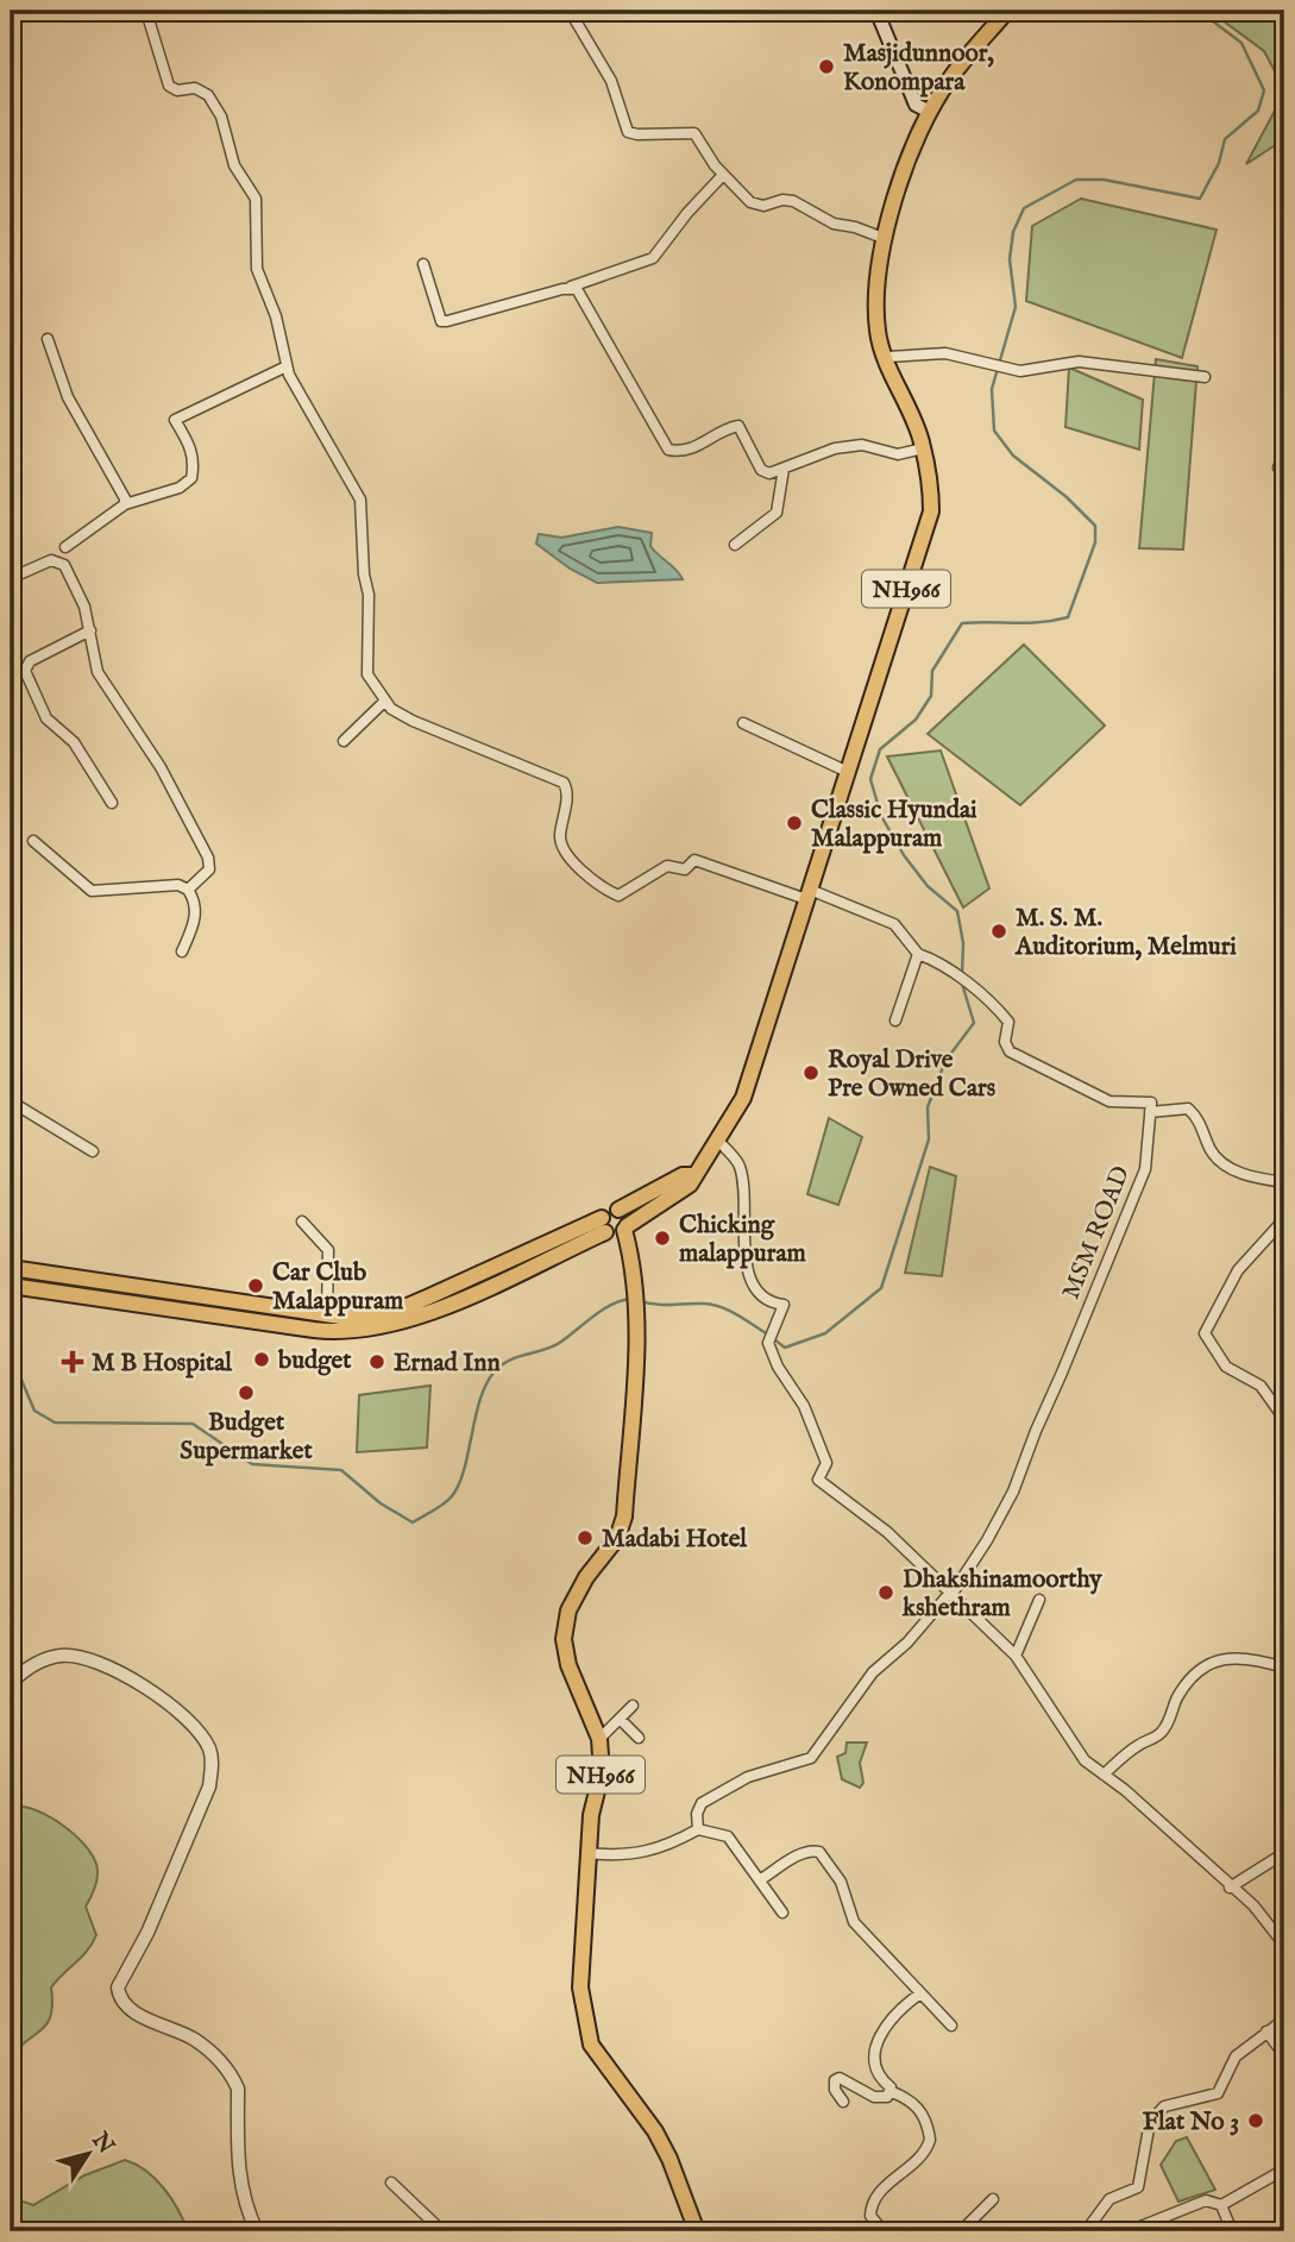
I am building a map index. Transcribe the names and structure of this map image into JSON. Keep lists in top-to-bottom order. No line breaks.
{"streets":{"highway":["NH966"],"street":["MSM ROAD"]},"places":{"other":["Masjidunnoor, Konompara","Classic Hyundai Malappuram","M. S. M. Auditorium, Melmuri","Royal Drive Pre Owned Cars","Chicking malappuram","Car Club Malappuram","budget","Ernad Inn","Budget Supermarket","Madabi Hotel","Dhakshinamoorthy kshethram","Flat No 3"],"health":["M B Hospital"]},"north":"top right"}
